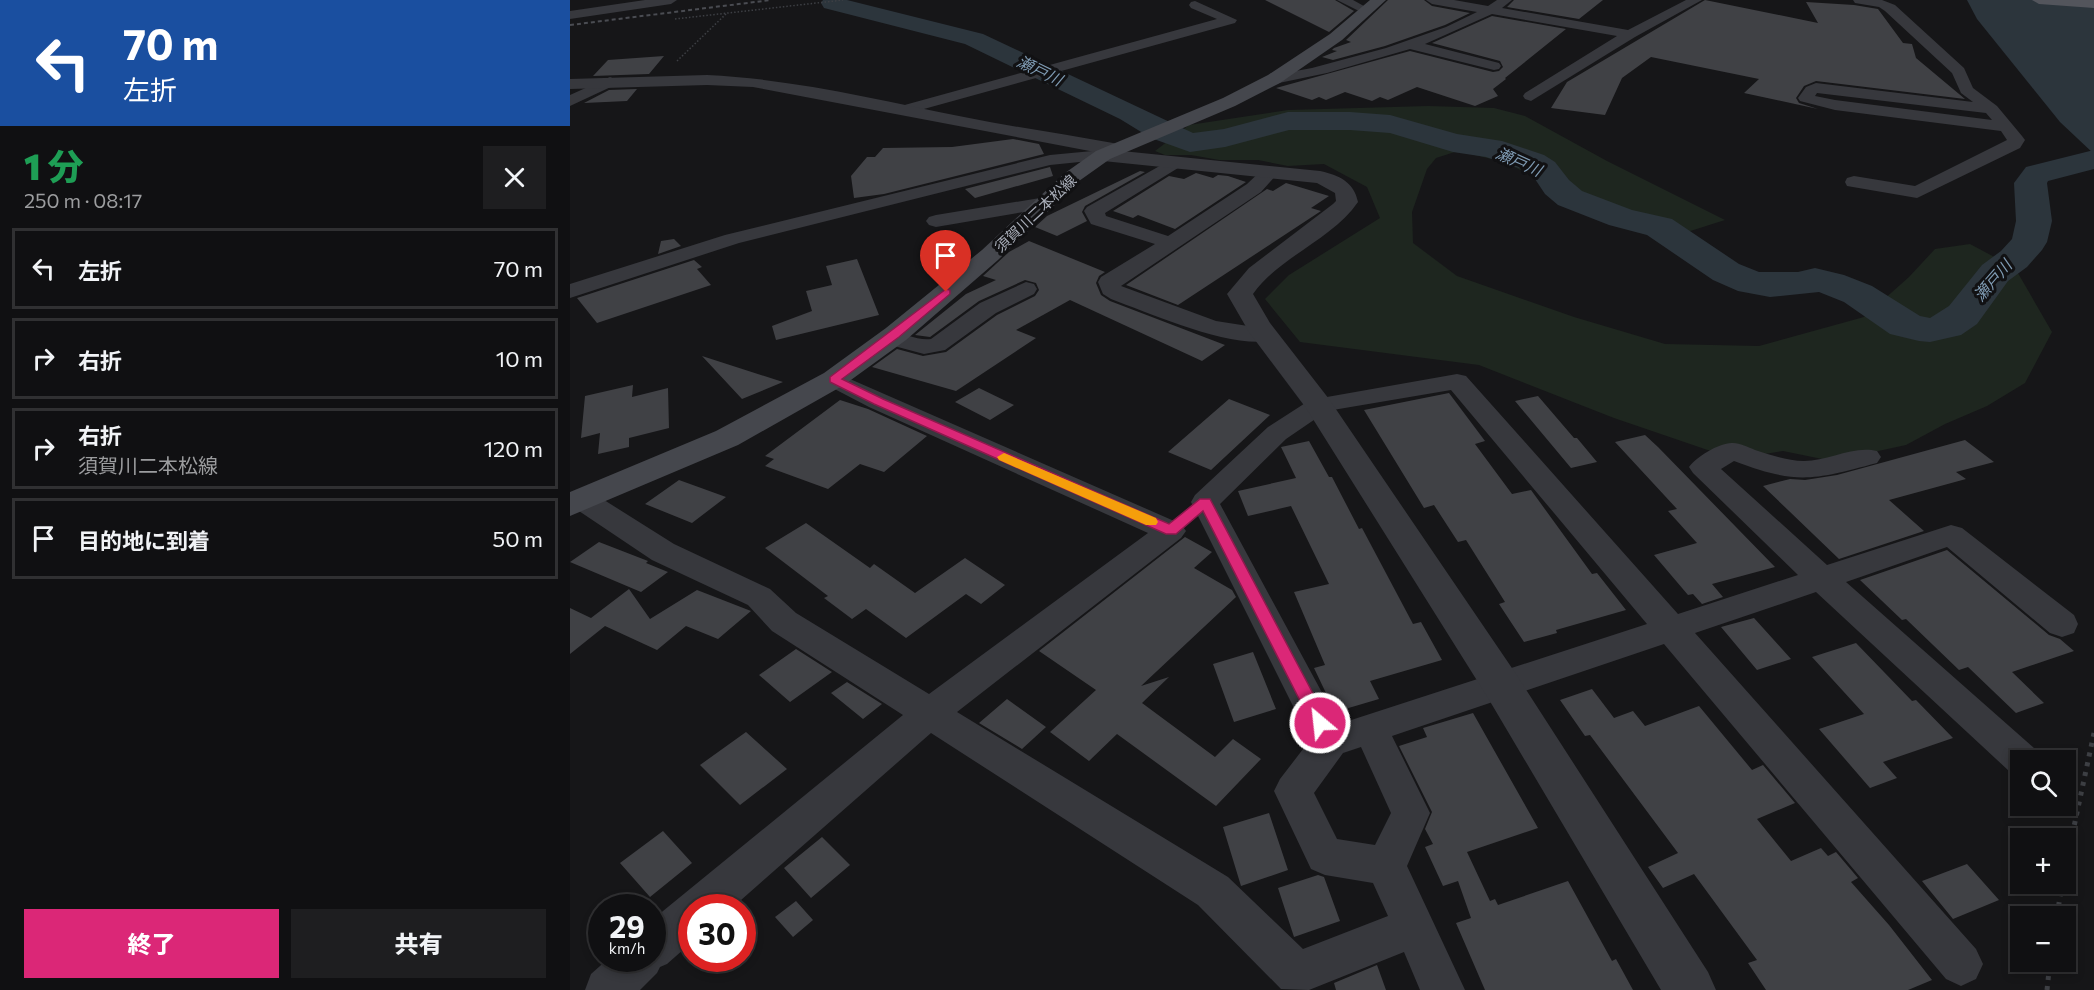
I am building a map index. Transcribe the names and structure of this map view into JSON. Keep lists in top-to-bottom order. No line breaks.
{"streets":{"main road":["須賀川二本松線"]},"water":["瀬戸川"],"page":{"turn":["70 m","左折"],"heading":["1 分","250 m · 08:17"],"list":[{"name":"左折","value":"70 m"},{"name":"右折","value":"10 m"},{"name":"右折","note":"須賀川二本松線","value":"120 m"},{"name":"目的地に到着","value":"50 m"}],"map_buttons":["+","−"],"speed":"29 km/h","limit":"30","buttons":["終了","共有"]}}
